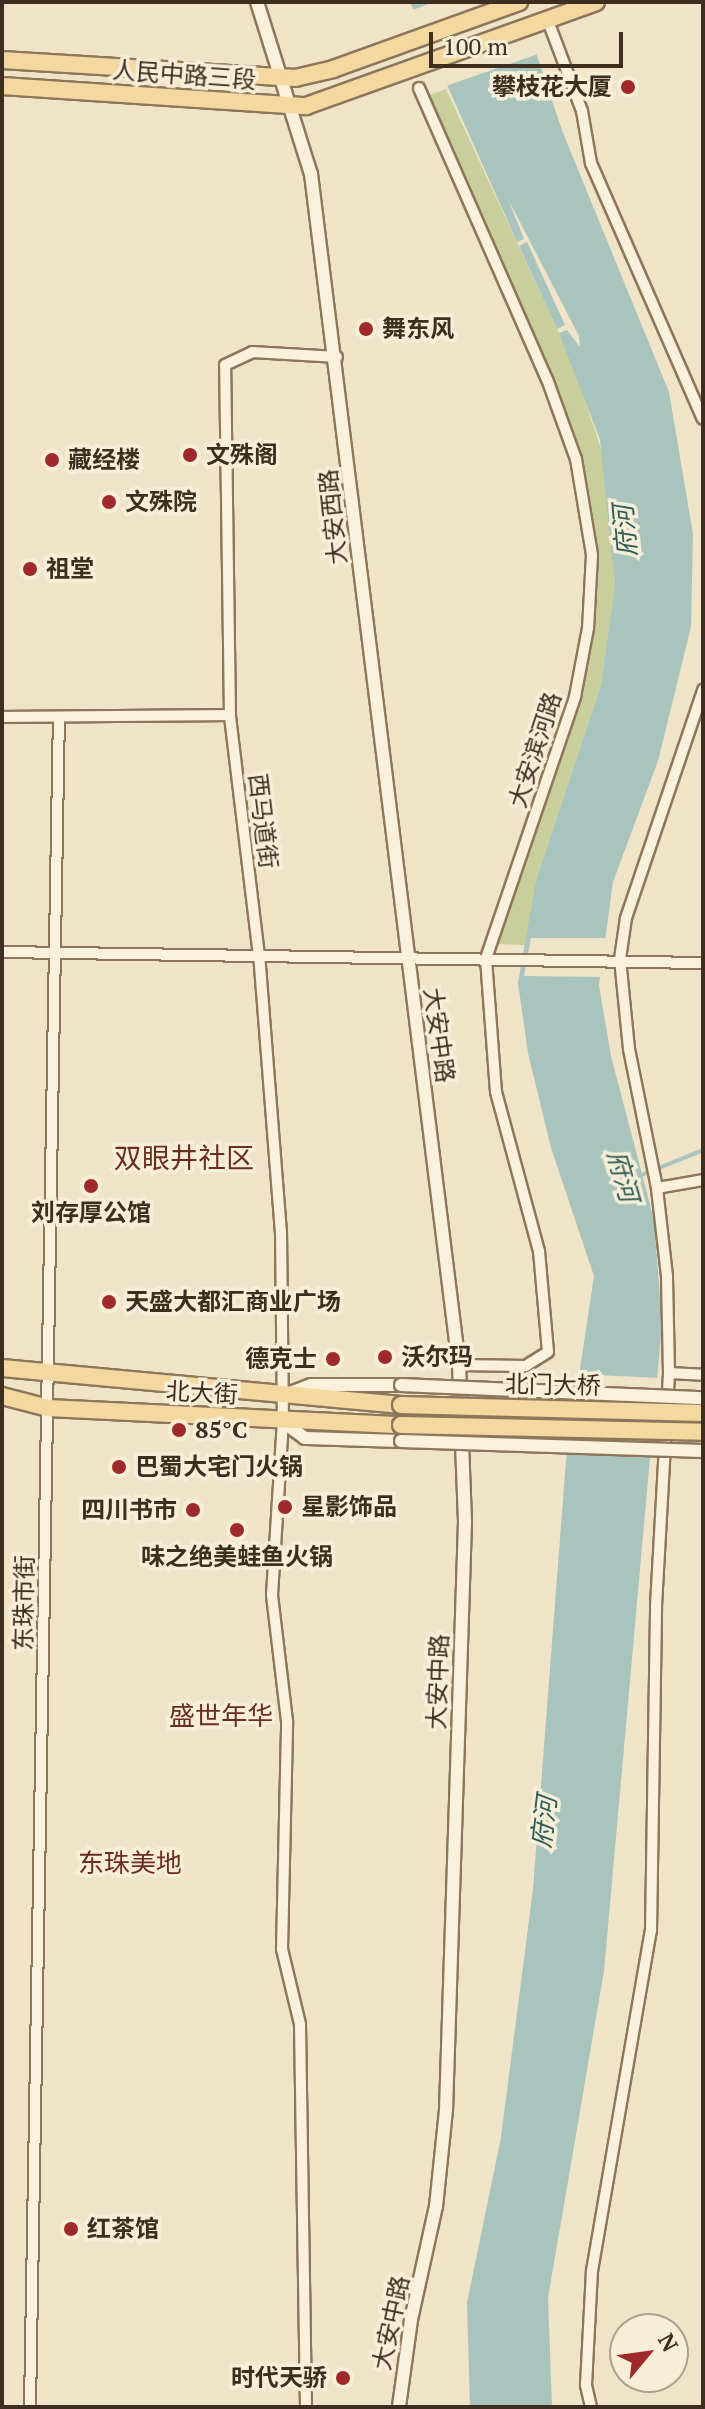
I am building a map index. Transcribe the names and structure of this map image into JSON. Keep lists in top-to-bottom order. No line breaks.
{"streets":{"main road":["人民中路三段","北门大桥","北大街"],"street":["大安西路","大安滨河路","西马道街","大安中路","东珠市街"]},"crossings":[["人民中路三段","大安西路"],["大安西路","西马道街"],["大安西路","大安中路"],["大安滨河路","大安中路"],["西马道街","北大街"],["北门大桥","北大街"],["北大街","东珠市街"]],"districts":["双眼井社区","盛世年华","东珠美地"],"water":["府河"],"places":["攀枝花大厦","舞东风","文殊阁","藏经楼","文殊院","祖堂","刘存厚公馆","天盛大都汇商业广场","沃尔玛","德克士","85°C","巴蜀大宅门火锅","星影饰品","四川书市","味之绝美蛙鱼火锅","红茶馆","时代天骄"],"scale_bar":"100 m","north":"top right"}
